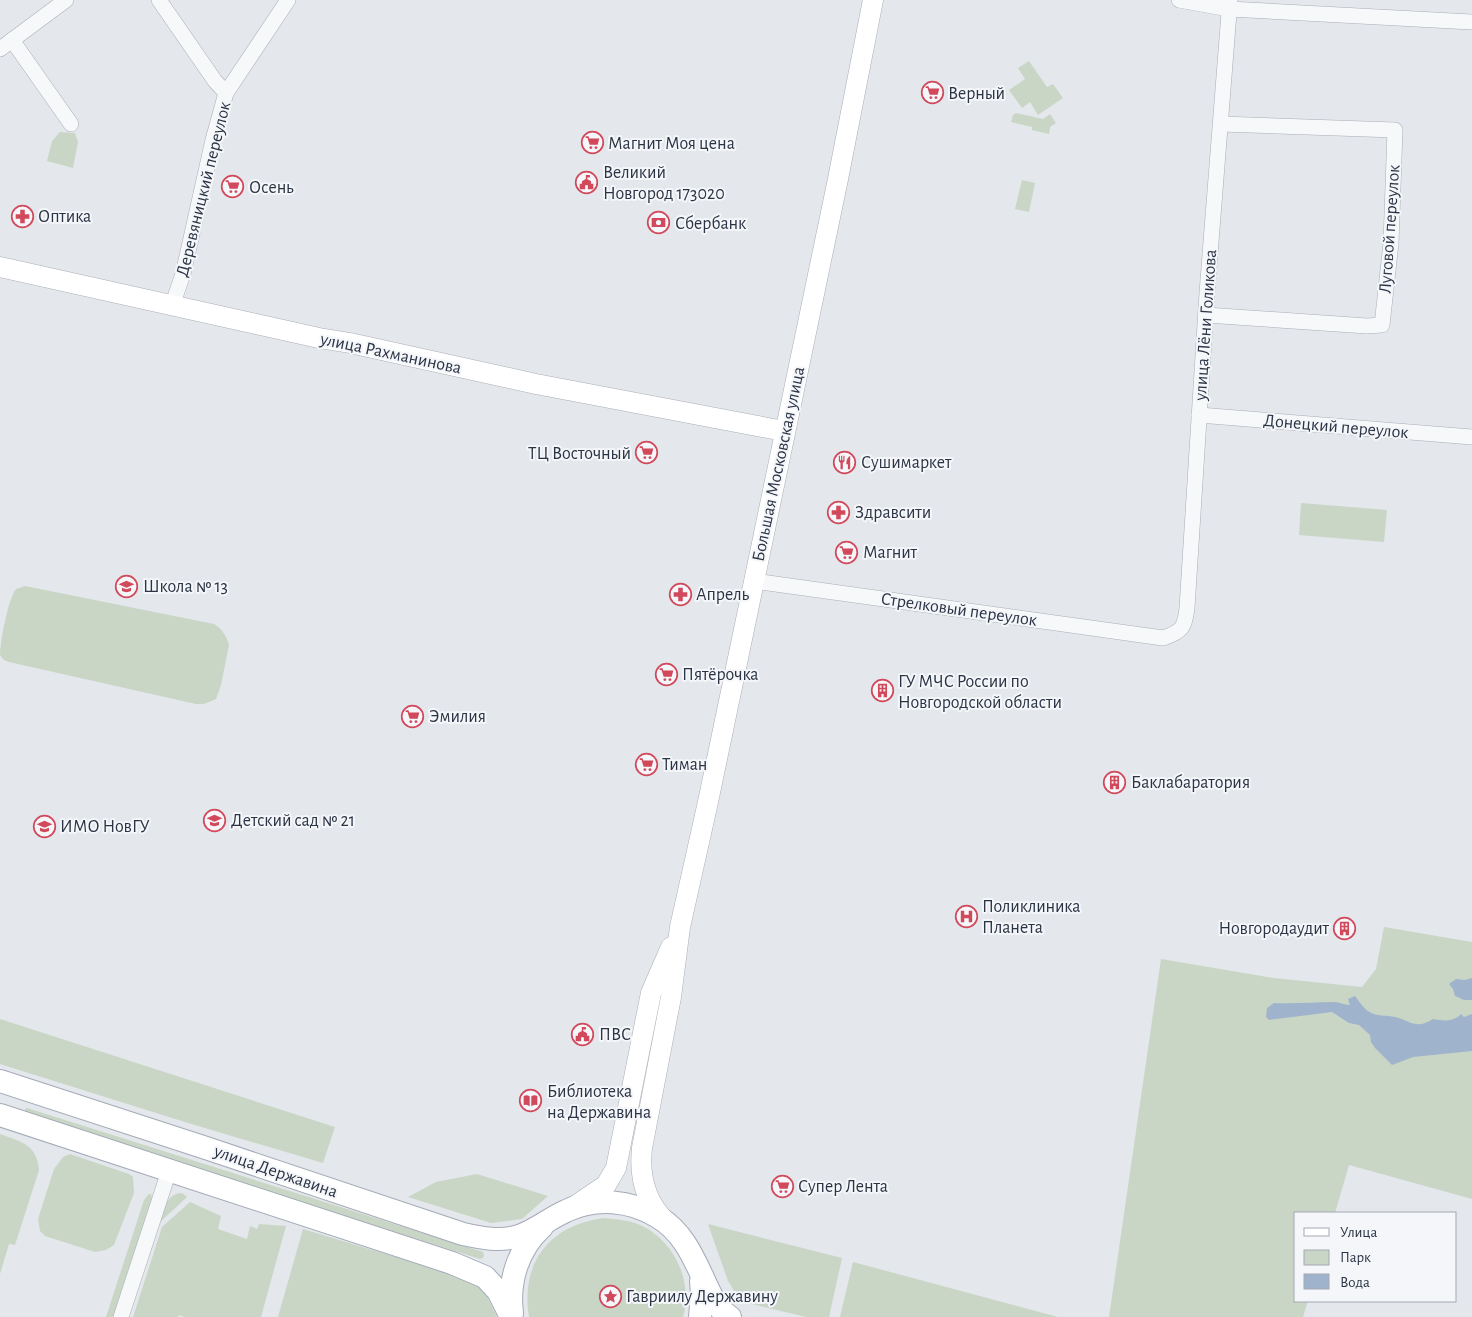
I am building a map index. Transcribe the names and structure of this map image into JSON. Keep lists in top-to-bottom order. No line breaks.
{"streets":{"main road":["улица Рахманинова","Большая Московская улица","улица Державина"],"street":["Деревяницкий переулок","Луговой переулок","улица Лёни Голикова","Донецкий переулок","Стрелковый переулок"]},"crossings":[["Деревяницкий переулок","улица Рахманинова"],["Луговой переулок","улица Лёни Голикова"],["улица Лёни Голикова","Донецкий переулок"],["улица Лёни Голикова","Стрелковый переулок"],["улица Рахманинова","Большая Московская улица"],["Большая Московская улица","Стрелковый переулок"],["Большая Московская улица","улица Державина"]],"places":{"supermarket":["Верный","Магнит Моя цена","Осень","ТЦ Восточный","Магнит","Пятёрочка","Эмилия","Тиман","Супер Лента"],"public building":["Великий Новгород 173020","ПВС"],"pharmacy":["Оптика","Здравсити","Апрель"],"bank":["Сбербанк"],"restaurant":["Сушимаркет"],"school or university":["Школа № 13","Детский сад № 21","ИМО НовГУ"],"building":["ГУ МЧС России по Новгородской области","Баклабаратория","Новгородаудит"],"hospital":["Поликлиника Планета"],"library":["Библиотека на Державина"],"place":["Гавриилу Державину"]},"legend":["Улица","Парк","Вода"]}
